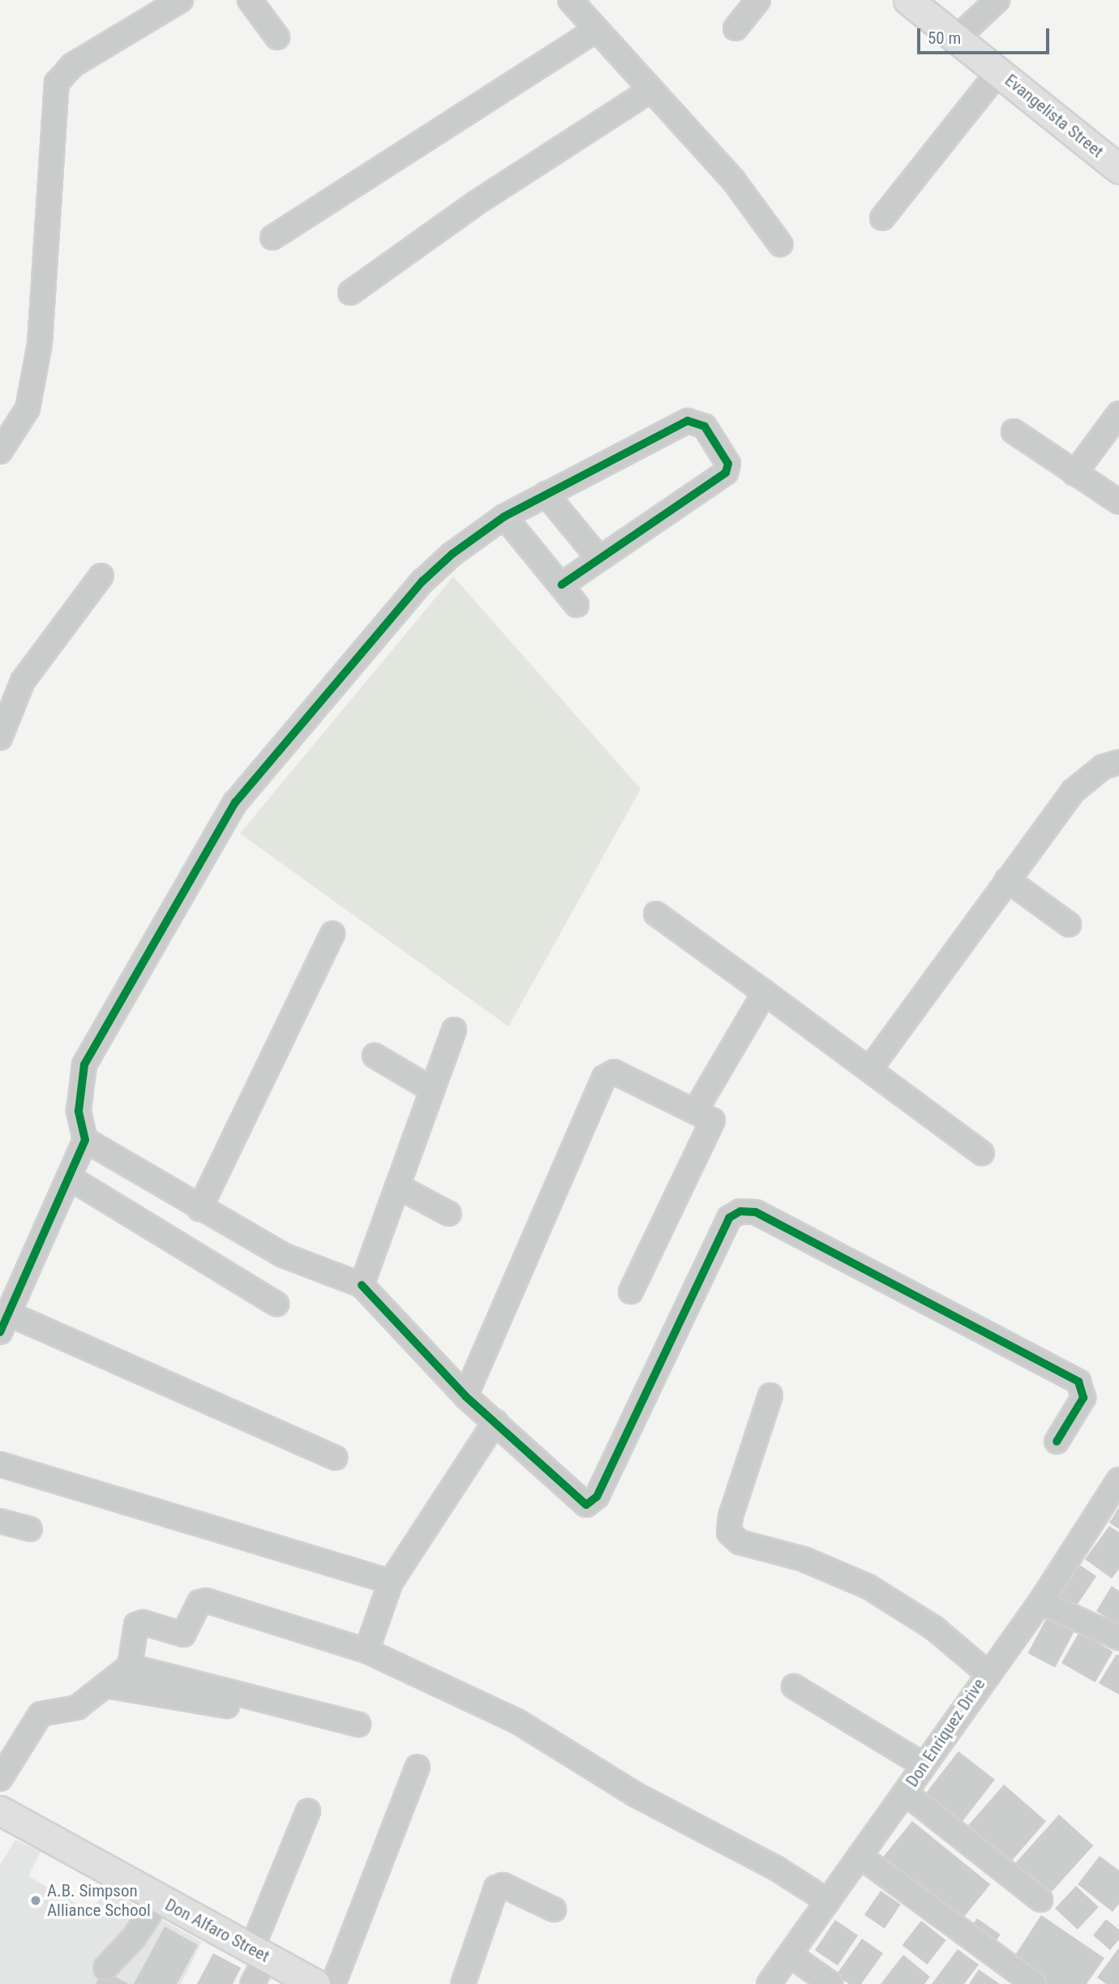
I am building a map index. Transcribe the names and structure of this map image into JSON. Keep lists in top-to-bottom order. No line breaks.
{"streets":{"main road":["Evangelista Street","Don Alfaro Street"],"street":["Don Enriquez Drive"]},"places":["A.B. Simpson Alliance School"],"scale_bar":"50 m"}
